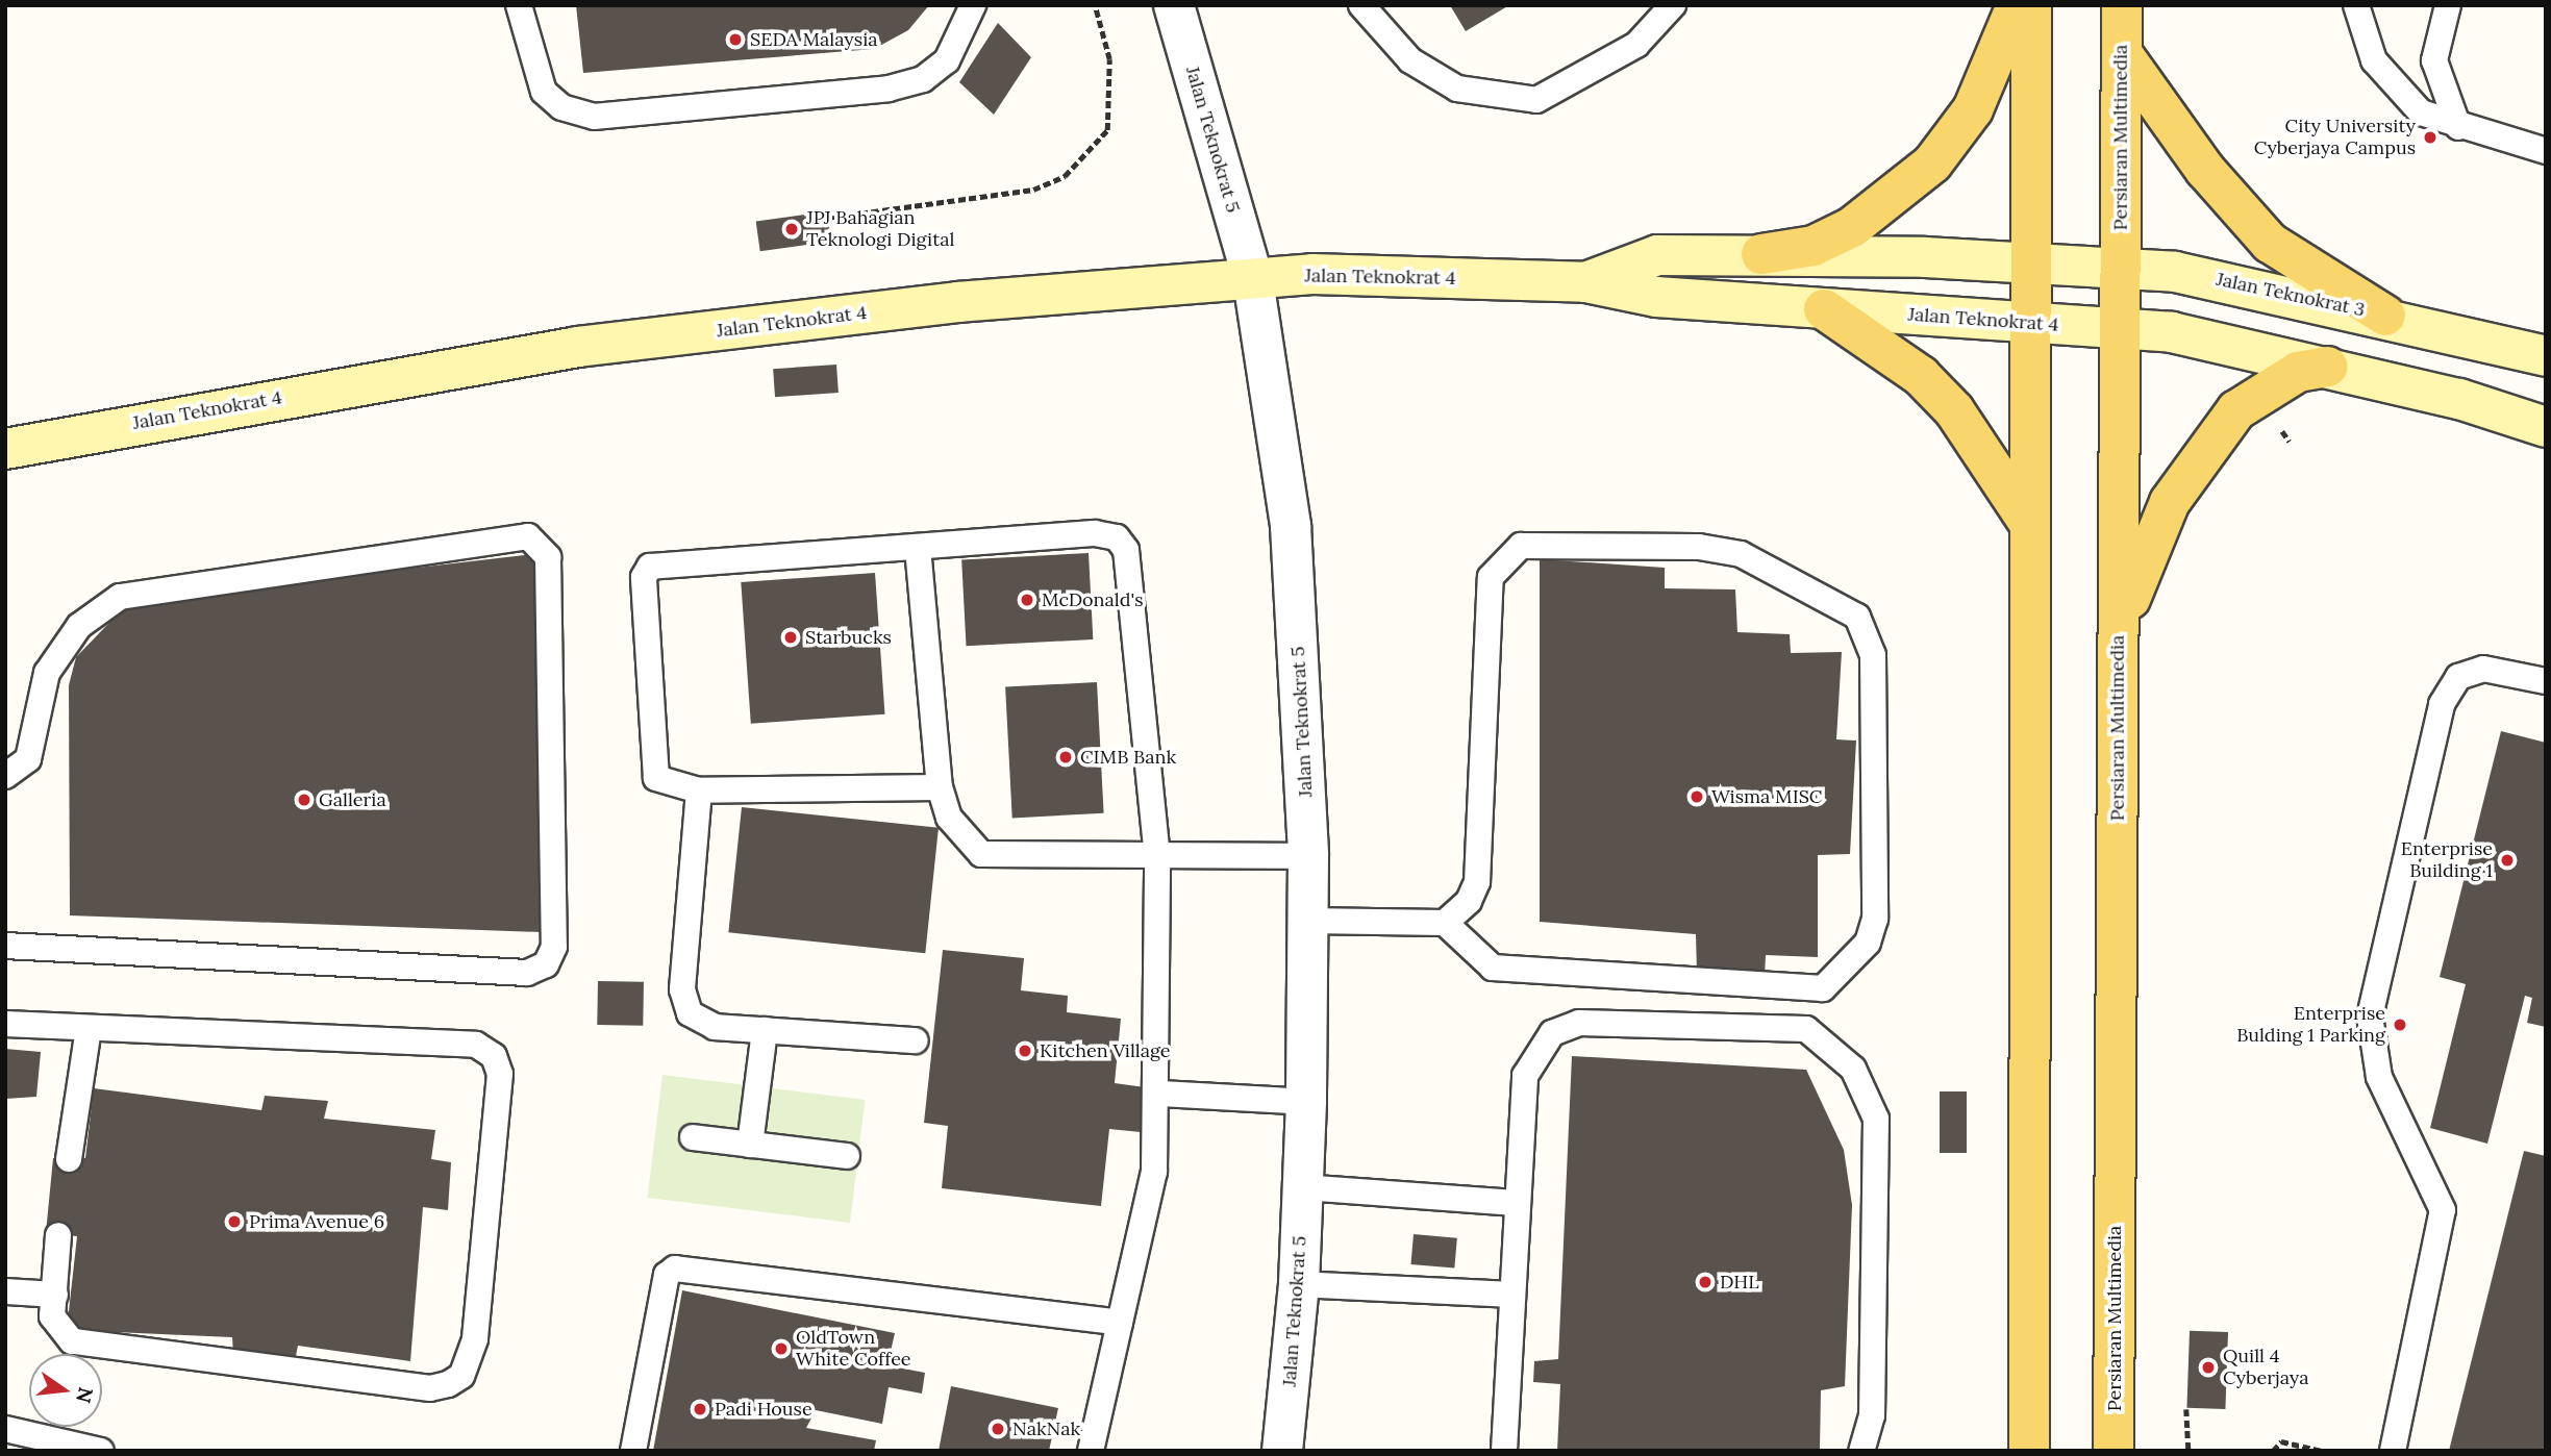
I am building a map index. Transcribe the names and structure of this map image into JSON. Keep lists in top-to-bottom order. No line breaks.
{"streets":{"main road":["Persiaran Multimedia"],"street":["Jalan Teknokrat 5","Jalan Teknokrat 4","Jalan Teknokrat 3"]},"crossings":[["Persiaran Multimedia","Jalan Teknokrat 4"],["Persiaran Multimedia","Jalan Teknokrat 3"],["Jalan Teknokrat 5","Jalan Teknokrat 4"],["Jalan Teknokrat 4","Jalan Teknokrat 3"]],"places":["SEDA Malaysia","City University Cyberjaya Campus","JPJ Bahagian Teknologi Digital","McDonald's","Starbucks","CIMB Bank","Wisma MISC","Galleria","Enterprise Building 1","Enterprise Bulding 1 Parking","Kitchen Village","Prima Avenue 6","DHL","OldTown White Coffee","Quill 4 Cyberjaya","Padi House","NakNak"],"north":"right"}
